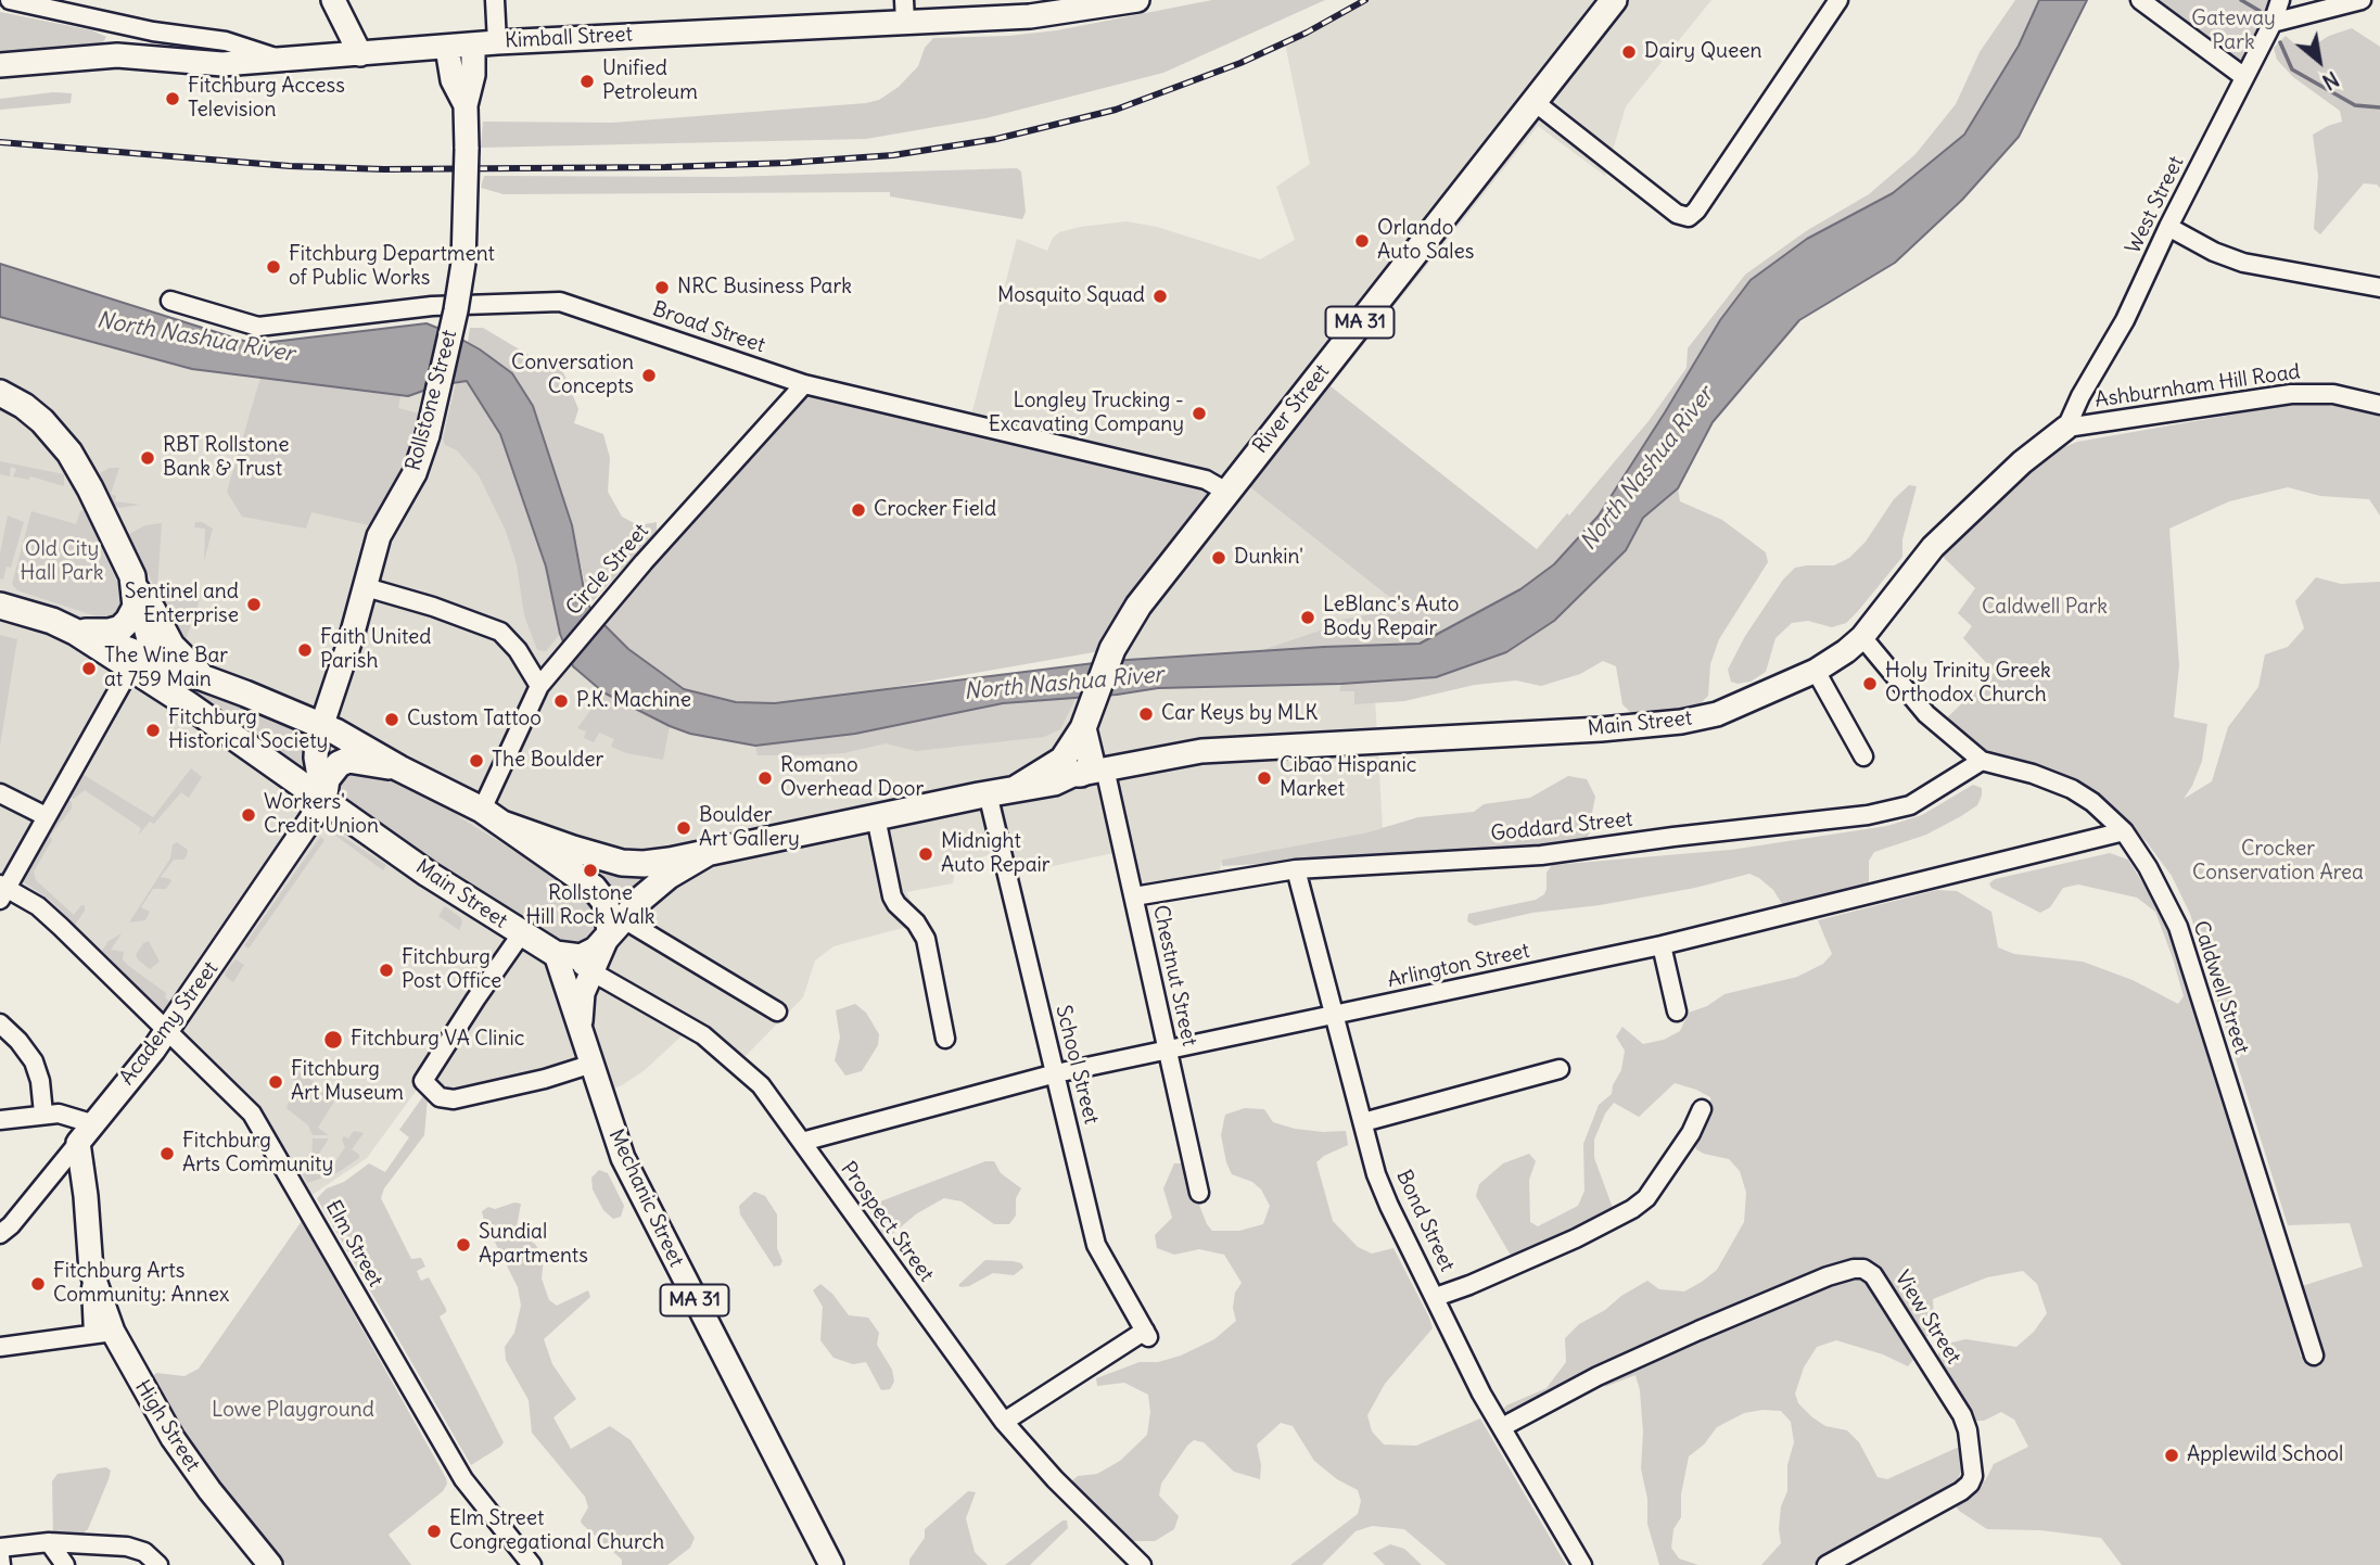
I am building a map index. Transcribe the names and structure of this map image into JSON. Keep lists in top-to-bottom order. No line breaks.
{"streets":{"highway":["MA 31","River Street","Main Street"],"main road":["Kimball Street","Rollstone Street","Academy Street","Mechanic Street","High Street"],"street":["West Street","Broad Street","Ashburnham Hill Road","Circle Street","Goddard Street","Arlington Street","Chestnut Street","Caldwell Street","School Street","Bond Street","Prospect Street","Elm Street","View Street"]},"crossings":[["Kimball Street","Rollstone Street"],["West Street","Ashburnham Hill Road"],["West Street","Main Street"],["Broad Street","River Street"],["Broad Street","Circle Street"],["Ashburnham Hill Road","Main Street"],["Rollstone Street","Main Street"],["River Street","Main Street"],["River Street","Chestnut Street"],["Circle Street","Main Street"],["Main Street","Chestnut Street"],["Main Street","Caldwell Street"],["Main Street","Academy Street"],["Main Street","School Street"],["Main Street","Mechanic Street"],["Main Street","Prospect Street"],["Goddard Street","Chestnut Street"],["Goddard Street","Caldwell Street"],["Goddard Street","Bond Street"],["Arlington Street","Chestnut Street"],["Arlington Street","Caldwell Street"],["Arlington Street","School Street"],["Arlington Street","Bond Street"],["Arlington Street","Prospect Street"],["Academy Street","Elm Street"],["Academy Street","High Street"],["School Street","Prospect Street"],["Mechanic Street","Prospect Street"],["Bond Street","View Street"]],"water":["North Nashua River"],"parks":["Gateway Park","Old City Hall Park","Caldwell Park","Crocker Conservation Area","Lowe Playground"],"places":["Dairy Queen","Unified Petroleum","Fitchburg Access Television","Orlando Auto Sales","Fitchburg Department of Public Works","NRC Business Park","Mosquito Squad","Conversation Concepts","Longley Trucking - Excavating Company","RBT Rollstone Bank & Trust","Crocker Field","Dunkin'","Sentinel and Enterprise","LeBlanc's Auto Body Repair","Faith United Parish","The Wine Bar at 759 Main","Holy Trinity Greek Orthodox Church","P.K. Machine","Car Keys by MLK","Custom Tattoo","Fitchburg Historical Society","The Boulder","Romano Overhead Door","Cibao Hispanic Market","Workers' Credit Union","Boulder Art Gallery","Midnight Auto Repair","Rollstone Hill Rock Walk","Fitchburg Post Office","Fitchburg VA Clinic","Fitchburg Art Museum","Fitchburg Arts Community","Sundial Apartments","Fitchburg Arts Community: Annex","Applewild School","Elm Street Congregational Church"],"north":"bottom right"}
